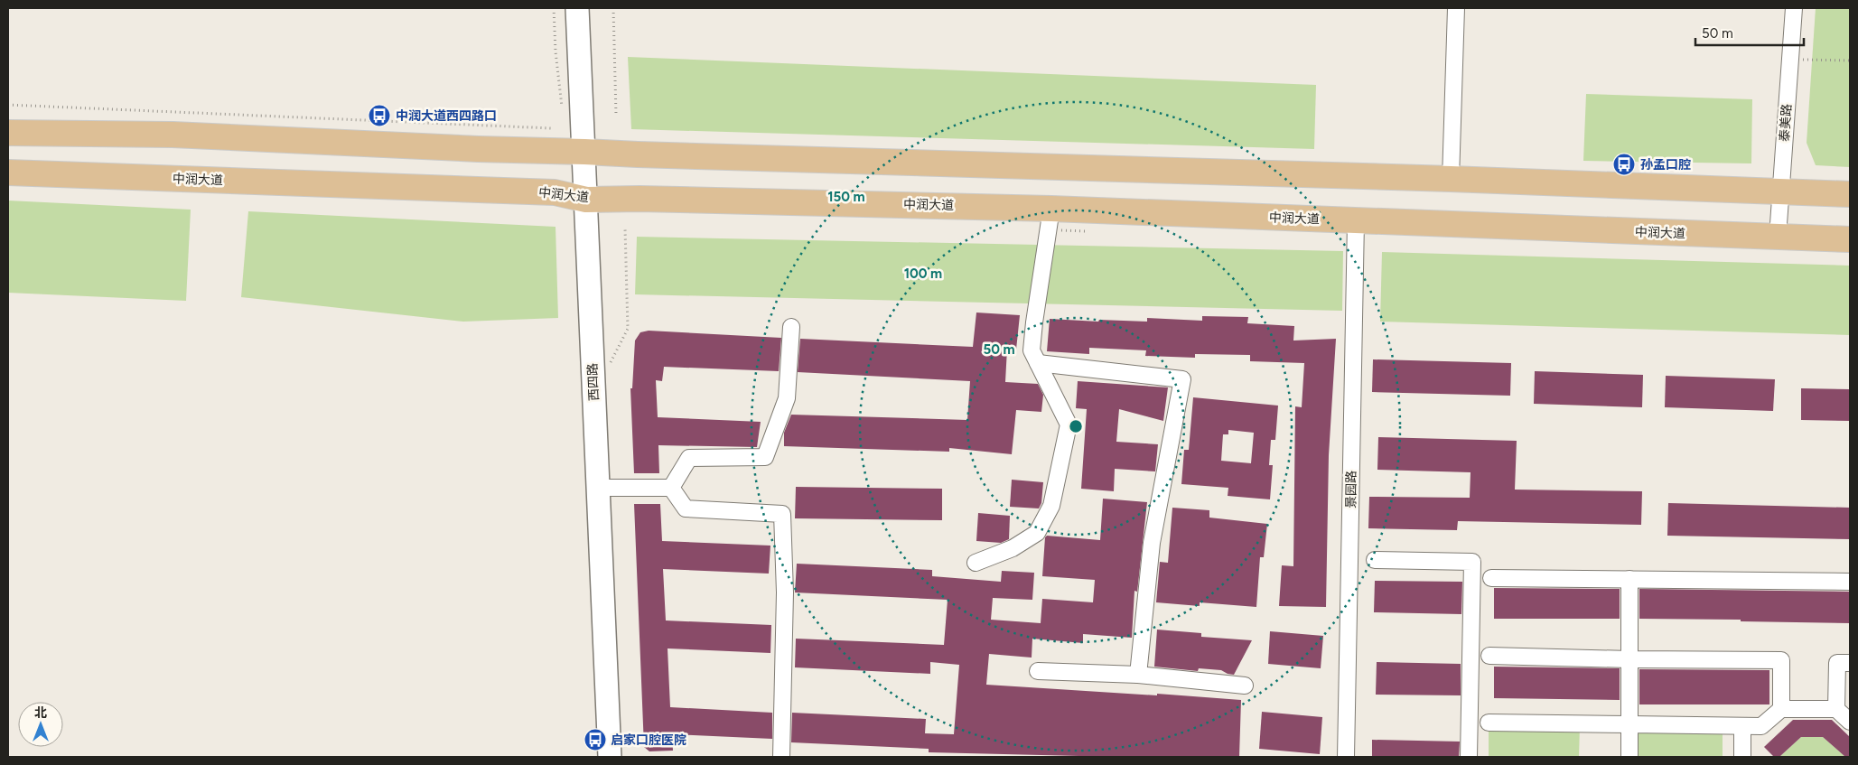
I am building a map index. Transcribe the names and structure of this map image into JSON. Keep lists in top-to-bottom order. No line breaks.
{"streets":{"main road":["中润大道"],"street":["泰美路","西四路","景园路"]},"crossings":[["泰美路","中润大道"],["中润大道","西四路"],["中润大道","景园路"]],"places":{"bus stop":["中润大道西四路口","孙孟口腔","启家口腔医院"]},"scale_bar":"50 m","north":"top","rings":["150 m","100 m","50 m"]}
